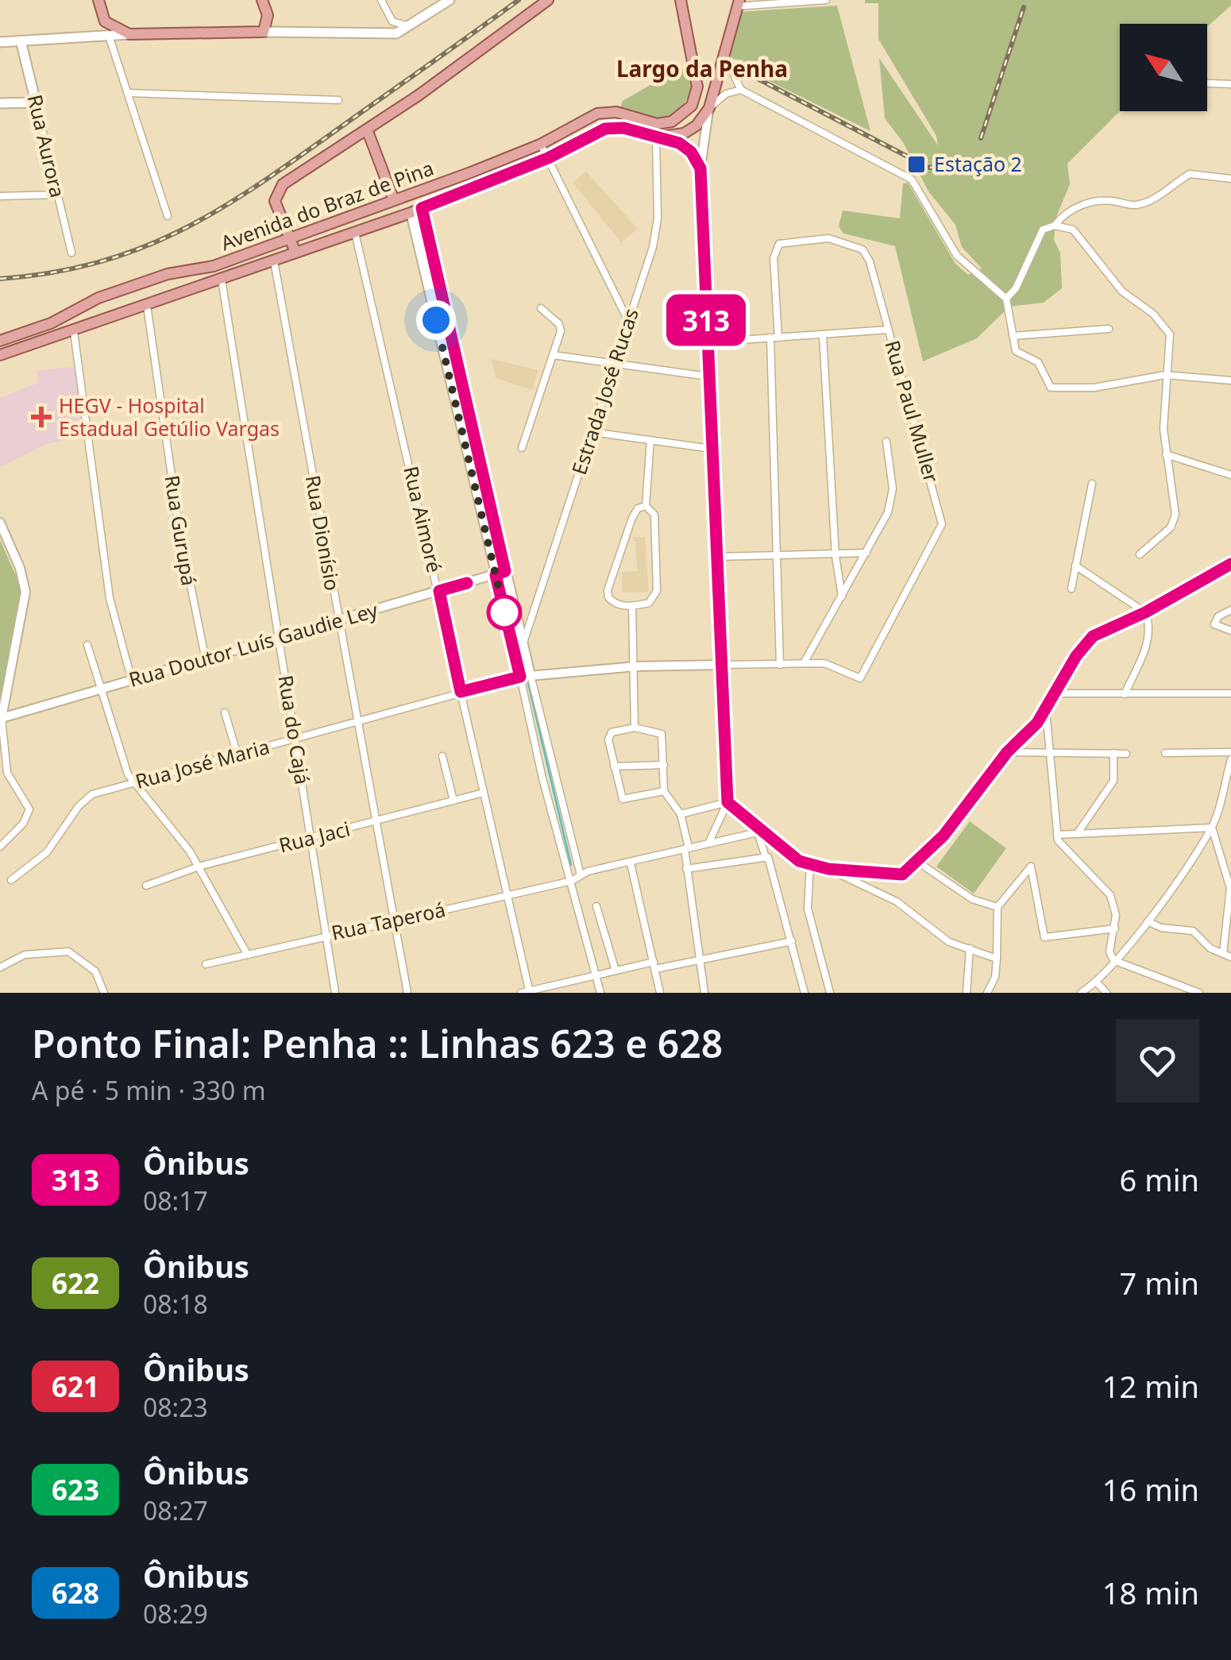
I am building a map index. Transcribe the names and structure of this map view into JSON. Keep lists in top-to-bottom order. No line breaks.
{"streets":{"main road":["Rua Aurora","Avenida do Braz de Pina"],"street":["Estrada José Rucas","Rua Paul Muller","Rua Aimoré","Rua Gurupá","Rua Dionísio","Rua Doutor Luís Gaudie Ley","Rua do Cajá","Rua José Maria","Rua Jaci","Rua Taperoá"]},"crossings":[["Avenida do Braz de Pina","Estrada José Rucas"],["Avenida do Braz de Pina","Rua Aimoré"],["Avenida do Braz de Pina","Rua Gurupá"],["Avenida do Braz de Pina","Rua Dionísio"],["Avenida do Braz de Pina","Rua do Cajá"],["Rua Aimoré","Rua Doutor Luís Gaudie Ley"],["Rua Aimoré","Rua José Maria"],["Rua Aimoré","Rua Jaci"],["Rua Aimoré","Rua Taperoá"],["Rua Gurupá","Rua Doutor Luís Gaudie Ley"],["Rua Dionísio","Rua Doutor Luís Gaudie Ley"],["Rua Dionísio","Rua José Maria"],["Rua Dionísio","Rua Jaci"],["Rua Dionísio","Rua Taperoá"],["Rua Doutor Luís Gaudie Ley","Rua do Cajá"],["Rua do Cajá","Rua José Maria"],["Rua do Cajá","Rua Jaci"],["Rua do Cajá","Rua Taperoá"]],"districts":["Largo da Penha"],"places":{"transit":["Estação 2"],"health":["HEGV - Hospital Estadual Getúlio Vargas"]},"lines":["bus line 313"],"north":"top left","page":{"on_map":"313","heading":["Ponto Final: Penha :: Linhas 623 e 628","A pé · 5 min · 330 m"],"list":[{"mark":"313","name":"Ônibus","note":"08:17","value":"6 min"},{"mark":"622","name":"Ônibus","note":"08:18","value":"7 min"},{"mark":"621","name":"Ônibus","note":"08:23","value":"12 min"},{"mark":"623","name":"Ônibus","note":"08:27","value":"16 min"},{"mark":"628","name":"Ônibus","note":"08:29","value":"18 min"}]}}
